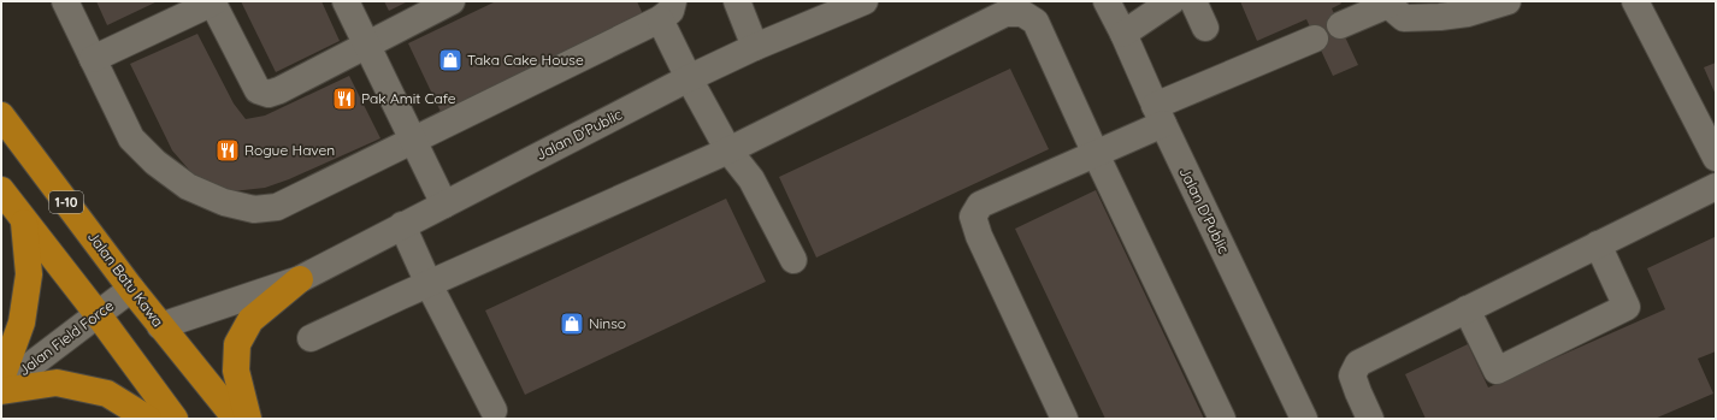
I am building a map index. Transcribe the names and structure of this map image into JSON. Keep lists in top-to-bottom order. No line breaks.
{"streets":{"highway":["1-10","Jalan Batu Kawa"],"street":["Jalan D'Public","Jalan Field Force"]},"crossings":[["Jalan D'Public","Jalan Batu Kawa"],["Jalan Batu Kawa","Jalan Field Force"]],"places":{"shop":["Taka Cake House","Ninso"],"restaurant":["Pak Amit Cafe","Rogue Haven"]}}
